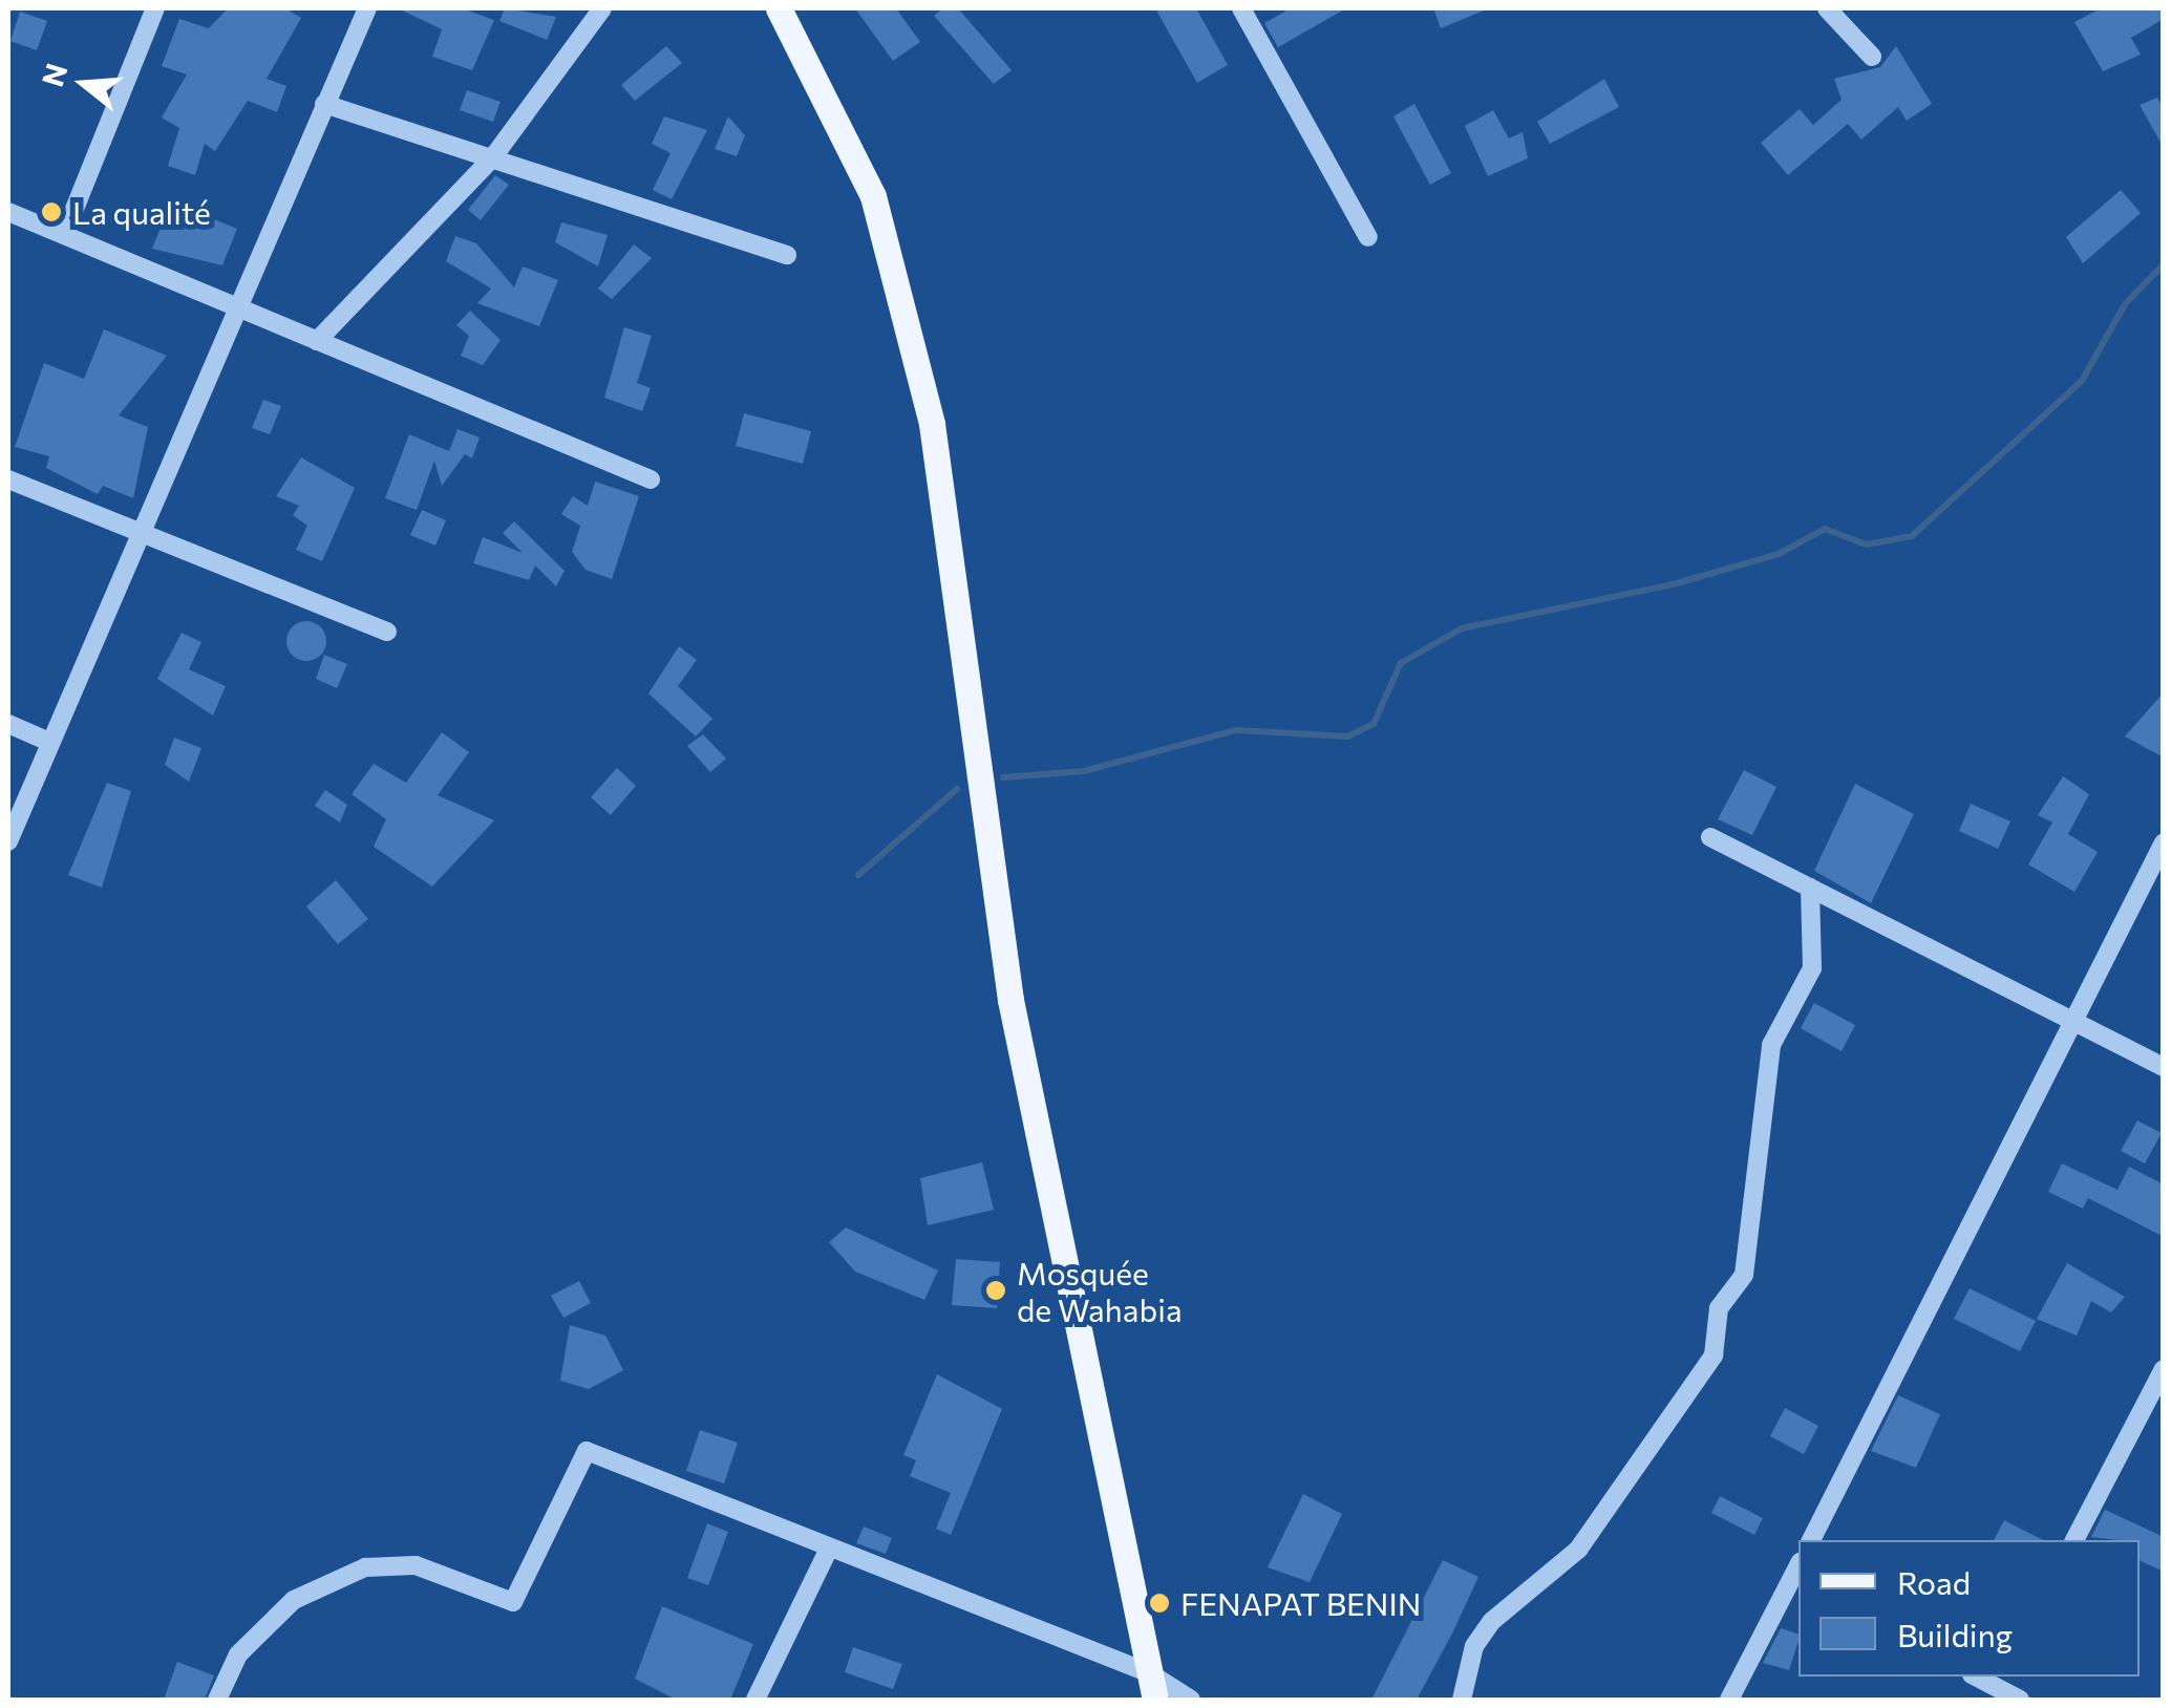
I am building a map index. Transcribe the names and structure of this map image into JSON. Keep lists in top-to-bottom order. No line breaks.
{"places":["La qualité","Mosquée de Wahabia","FENAPAT BENIN"],"legend":["Road","Building"],"north":"left"}
